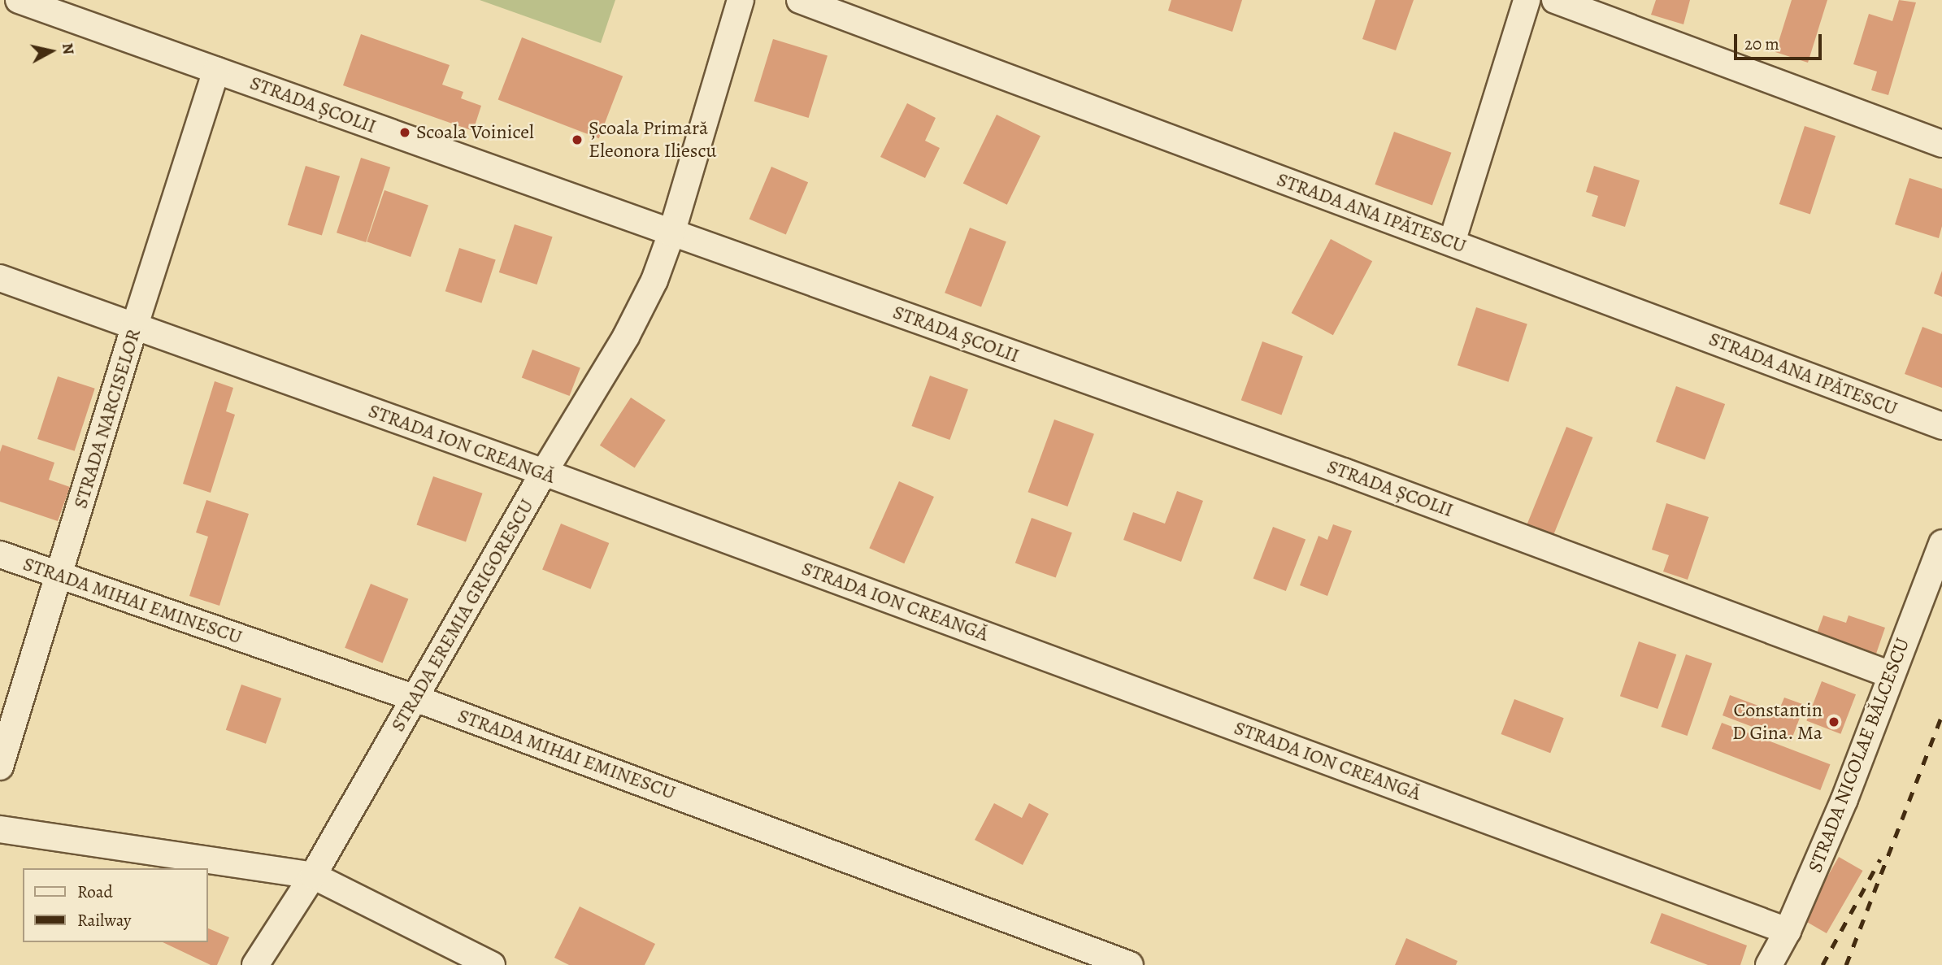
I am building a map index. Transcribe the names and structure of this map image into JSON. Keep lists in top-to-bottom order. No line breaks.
{"streets":{"street":["STRADA ȘCOLII","STRADA ANA IPĂTESCU","STRADA NARCISELOR","STRADA ION CREANGĂ","STRADA MIHAI EMINESCU","STRADA EREMIA GRIGORESCU","STRADA NICOLAE BĂLCESCU"]},"crossings":[["STRADA ȘCOLII","STRADA NARCISELOR"],["STRADA ȘCOLII","STRADA EREMIA GRIGORESCU"],["STRADA ȘCOLII","STRADA NICOLAE BĂLCESCU"],["STRADA NARCISELOR","STRADA ION CREANGĂ"],["STRADA NARCISELOR","STRADA MIHAI EMINESCU"],["STRADA ION CREANGĂ","STRADA EREMIA GRIGORESCU"],["STRADA ION CREANGĂ","STRADA NICOLAE BĂLCESCU"],["STRADA MIHAI EMINESCU","STRADA EREMIA GRIGORESCU"]],"places":["Scoala Voinicel","Școala Primară Eleonora Iliescu","Constantin D Gina. Ma"],"legend":["Road","Railway"],"scale_bar":"20 m","north":"right"}
